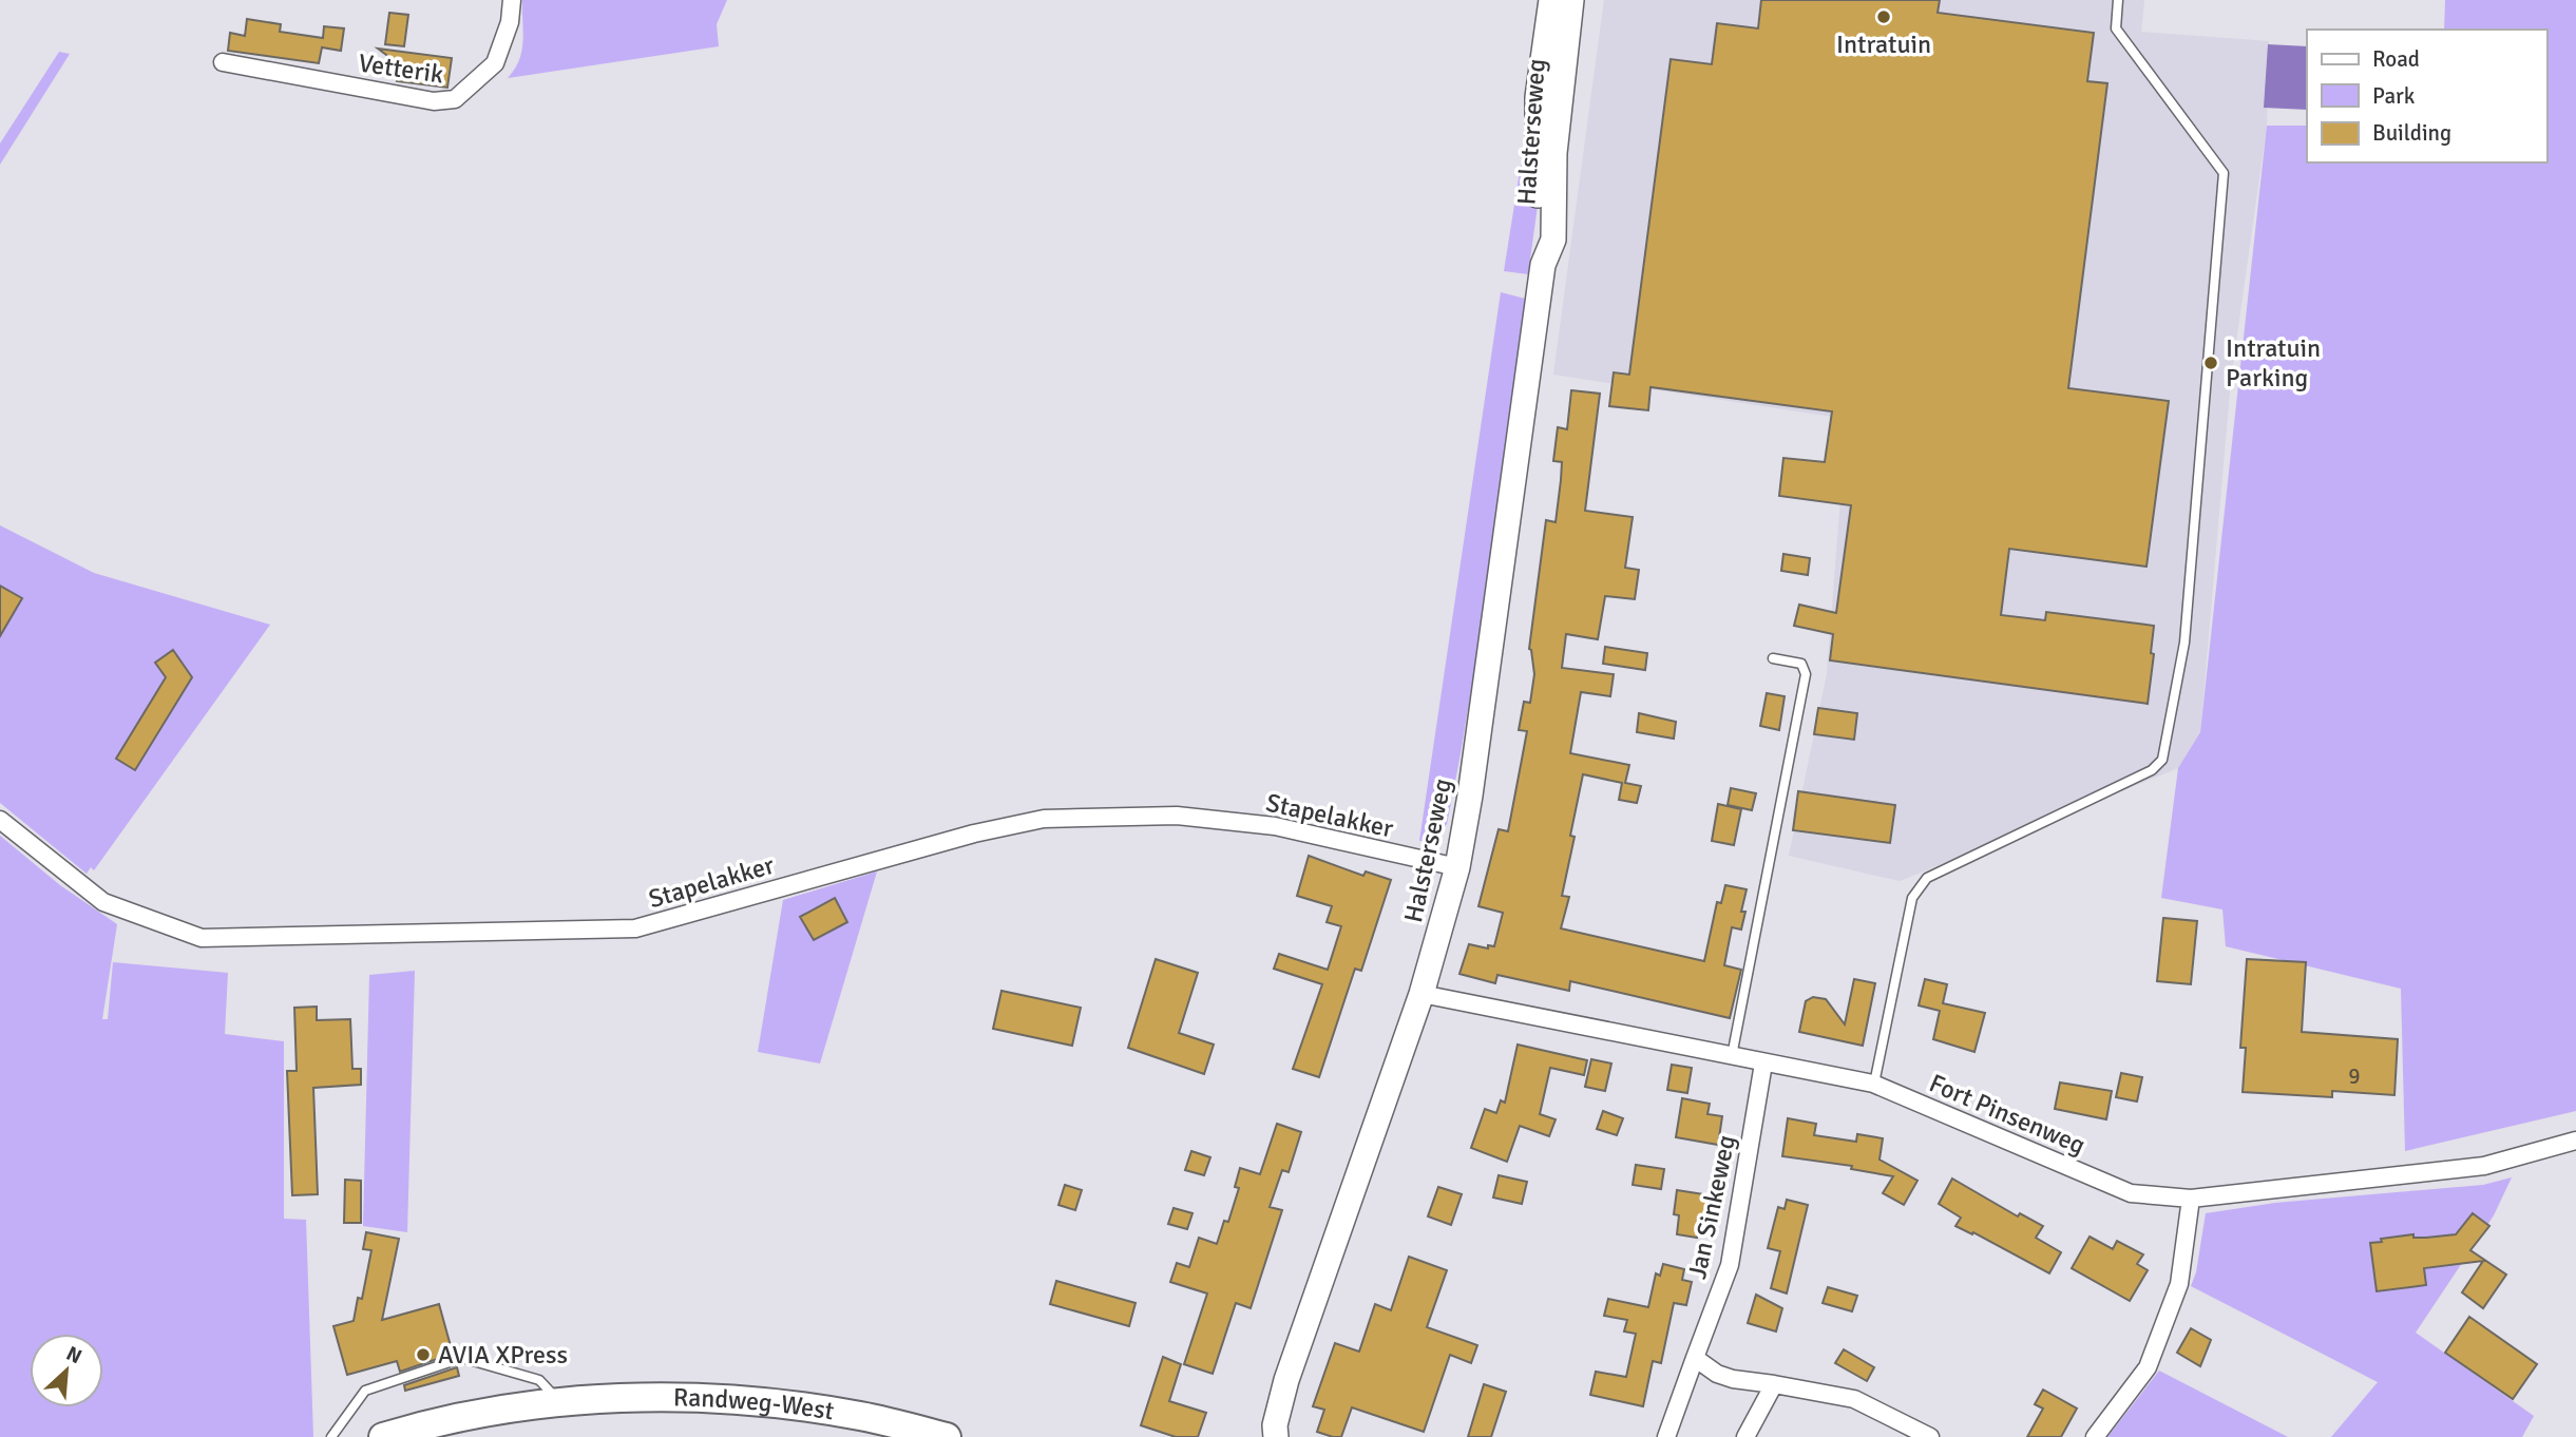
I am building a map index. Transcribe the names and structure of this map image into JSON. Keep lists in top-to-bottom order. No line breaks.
{"streets":{"main road":["Halsterseweg","Randweg-West"],"street":["Vetterik","Stapelakker","Fort Pinsenweg","Jan Sinkeweg"]},"crossings":[["Halsterseweg","Stapelakker"],["Halsterseweg","Fort Pinsenweg"],["Fort Pinsenweg","Jan Sinkeweg"]],"places":["Intratuin","Intratuin Parking","AVIA XPress"],"house_numbers":["9"],"legend":["Road","Park","Building"],"north":"top right"}
